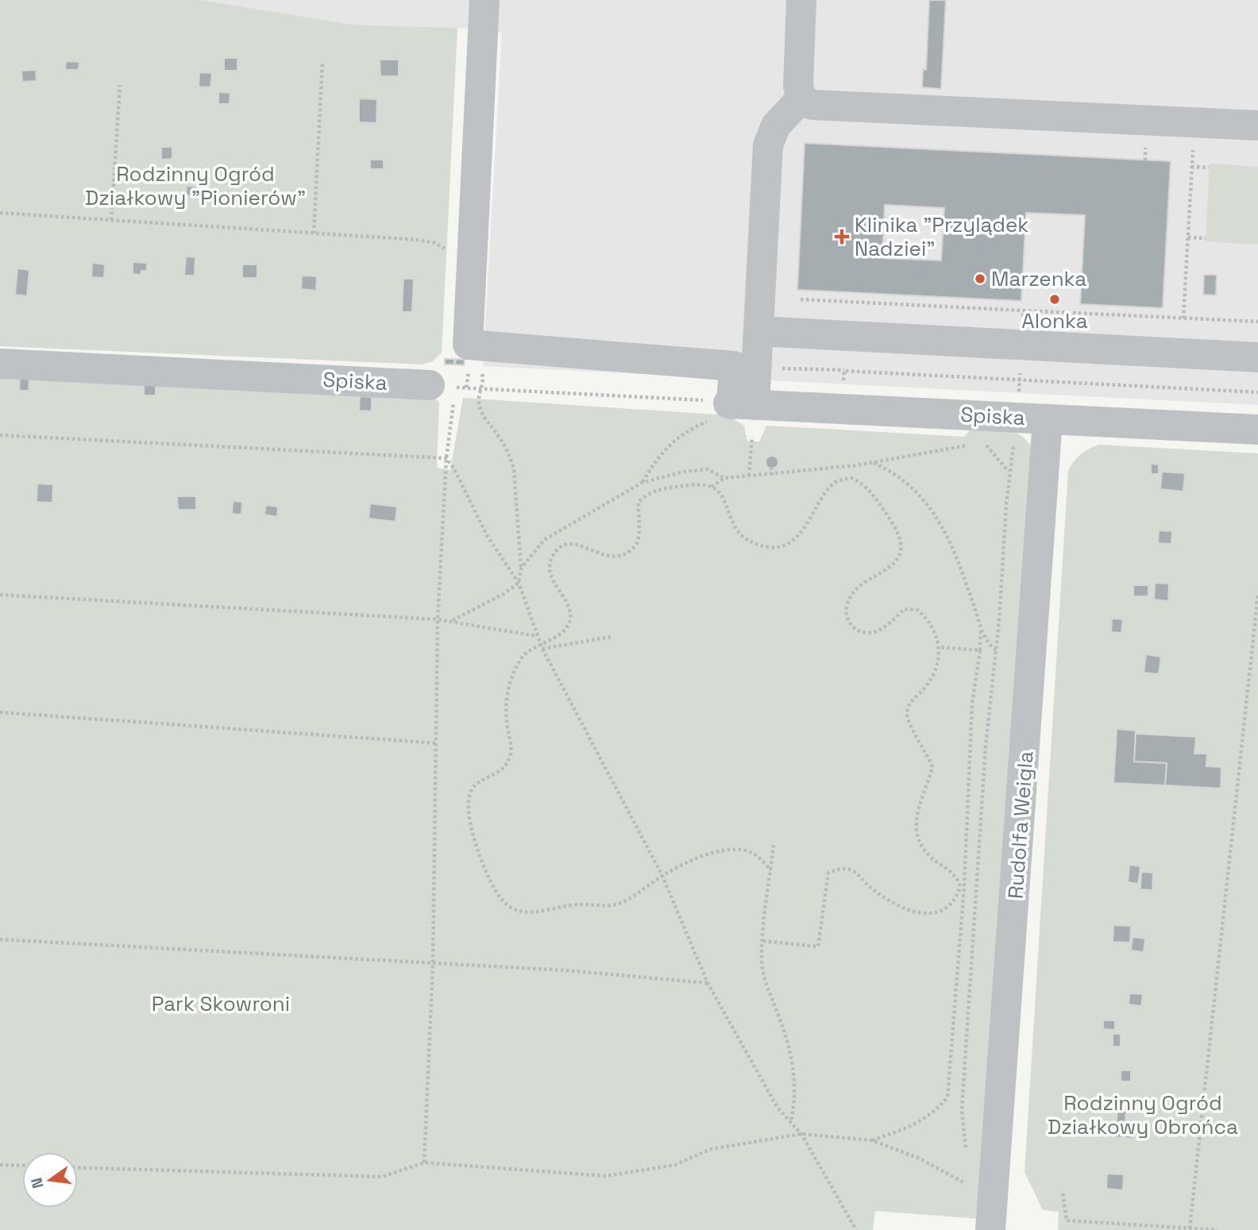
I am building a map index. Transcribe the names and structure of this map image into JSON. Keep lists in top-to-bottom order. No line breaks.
{"streets":{"street":["Spiska","Rudolfa Weigla"]},"crossings":[["Spiska","Rudolfa Weigla"]],"parks":["Rodzinny Ogród Działkowy \"Pionierów\"","Park Skowroni","Rodzinny Ogród Działkowy Obrońca"],"places":{"health":["Klinika \"Przylądek Nadziei\""],"other":["Marzenka","Alonka"]},"north":"left"}
